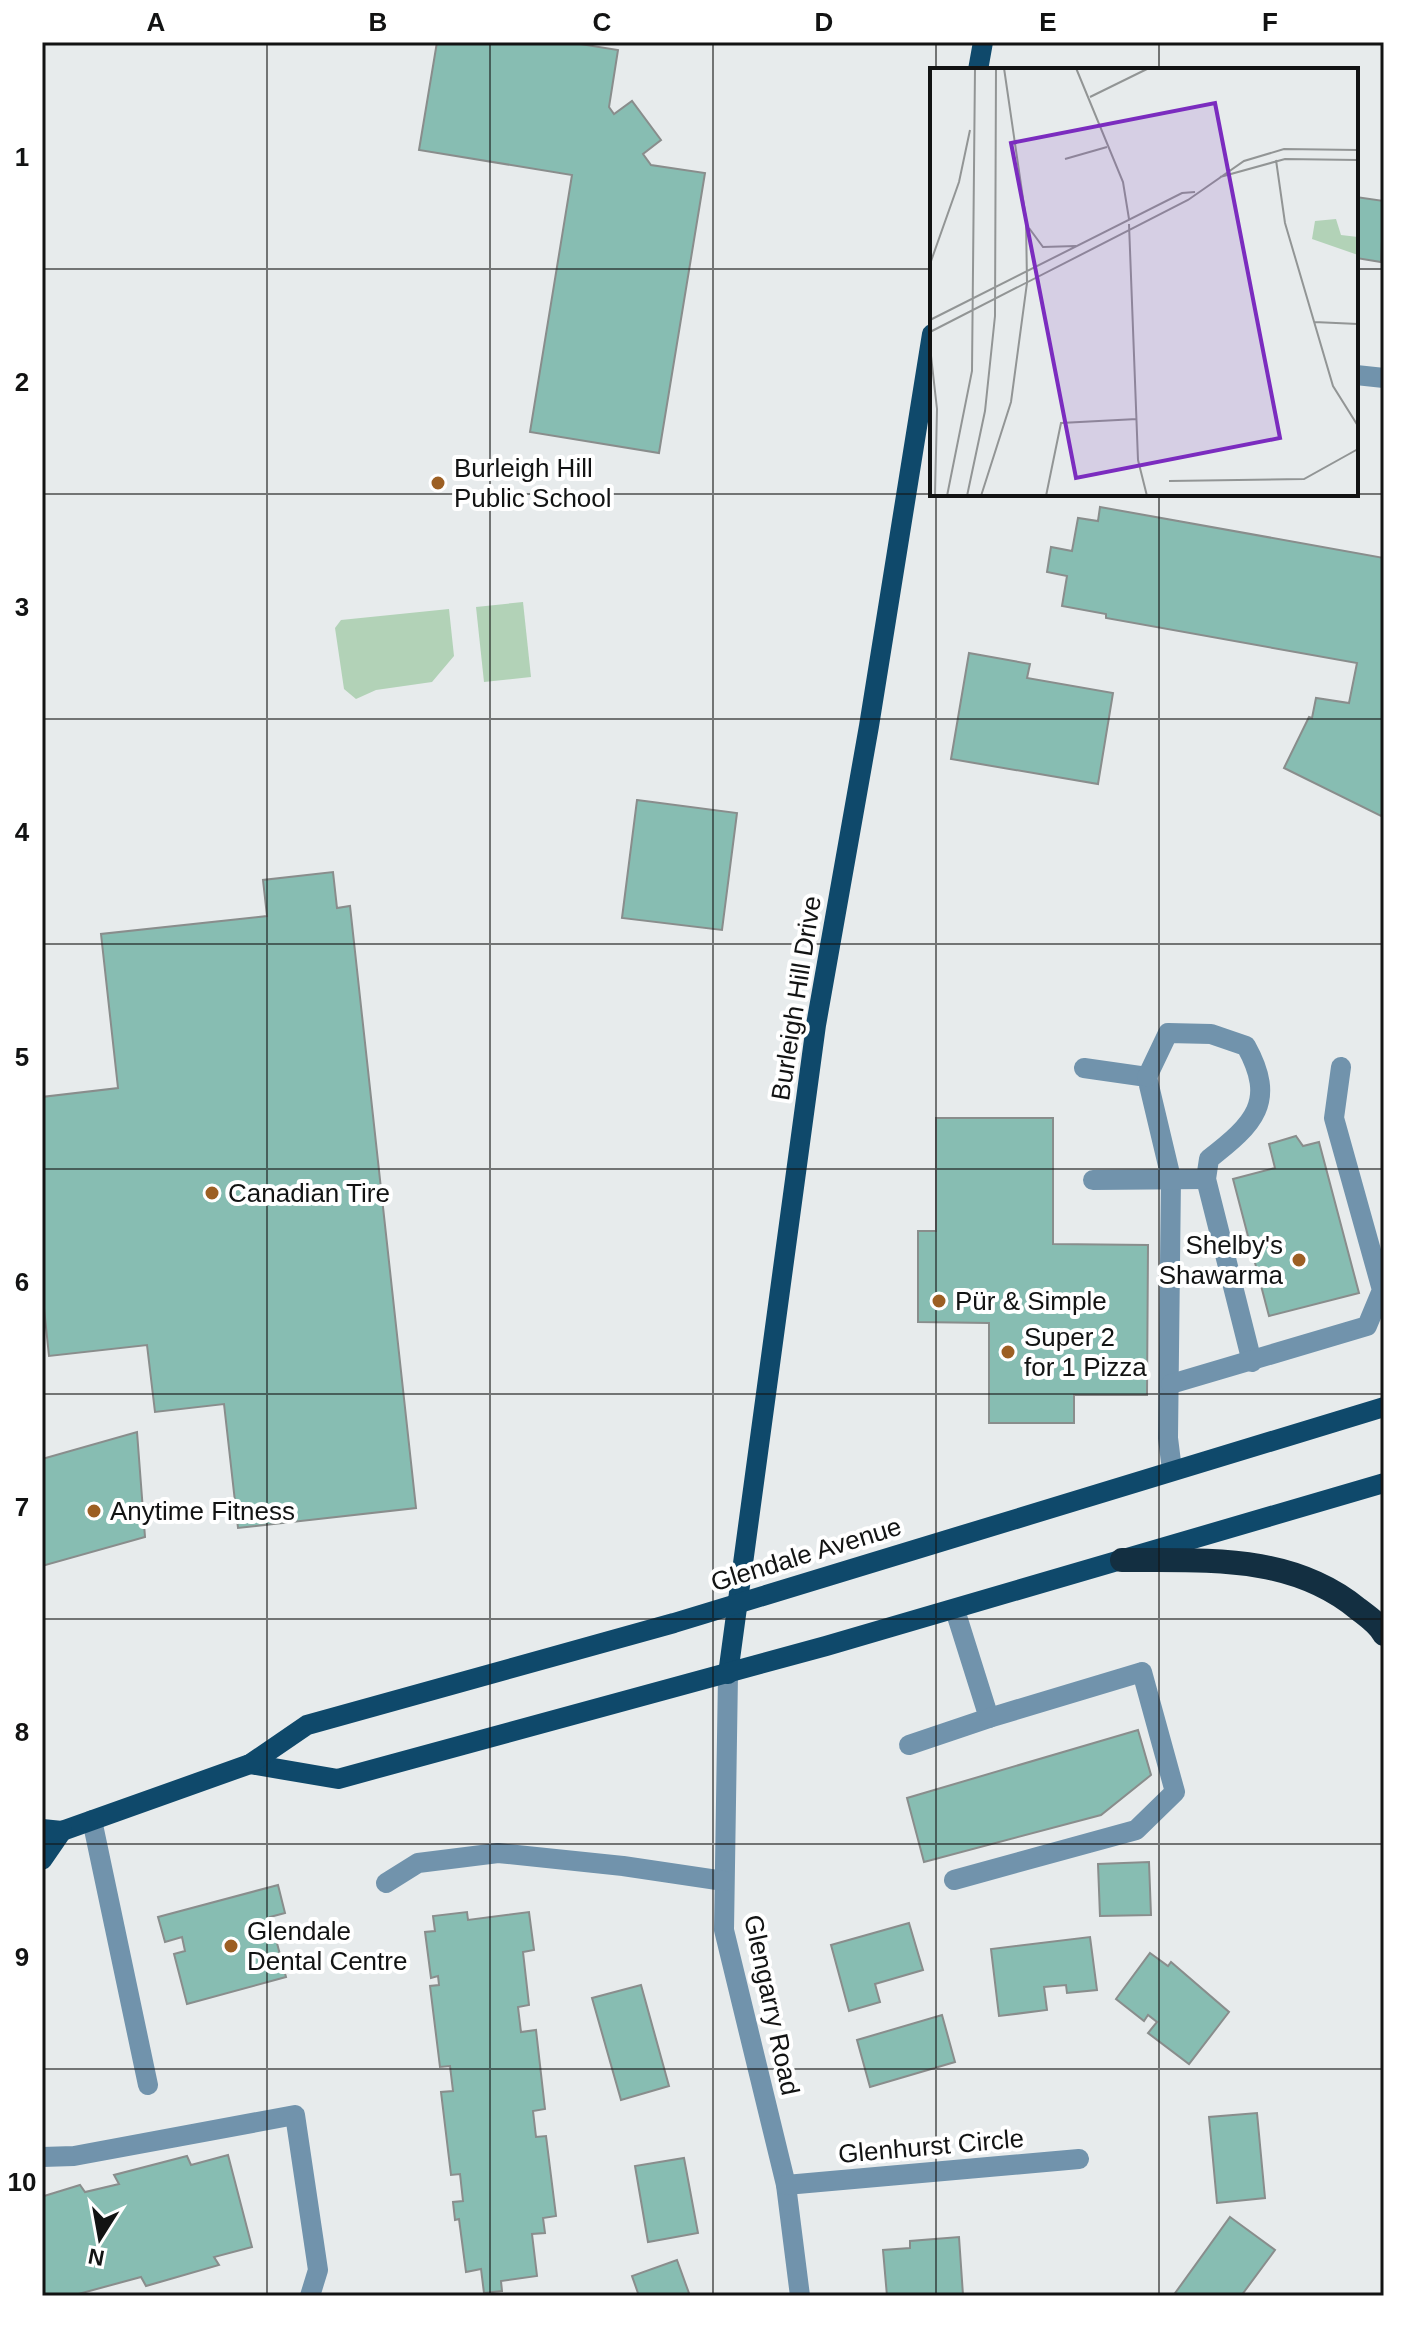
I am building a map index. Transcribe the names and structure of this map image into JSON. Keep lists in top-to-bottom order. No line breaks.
{"streets":{"main road":["Burleigh Hill Drive","Glendale Avenue"],"street":["Glengarry Road","Glenhurst Circle"]},"crossings":[["Burleigh Hill Drive","Glendale Avenue"],["Burleigh Hill Drive","Glengarry Road"],["Glendale Avenue","Glengarry Road"],["Glengarry Road","Glenhurst Circle"]],"places":["Burleigh Hill Public School","Canadian Tire","Shelby's Shawarma","Pür & Simple","Super 2 for 1 Pizza","Anytime Fitness","Glendale Dental Centre"],"north":"bottom","grid":{"columns":["A","B","C","D","E","F"],"rows":["1","2","3","4","5","6","7","8","9","10"]}}
